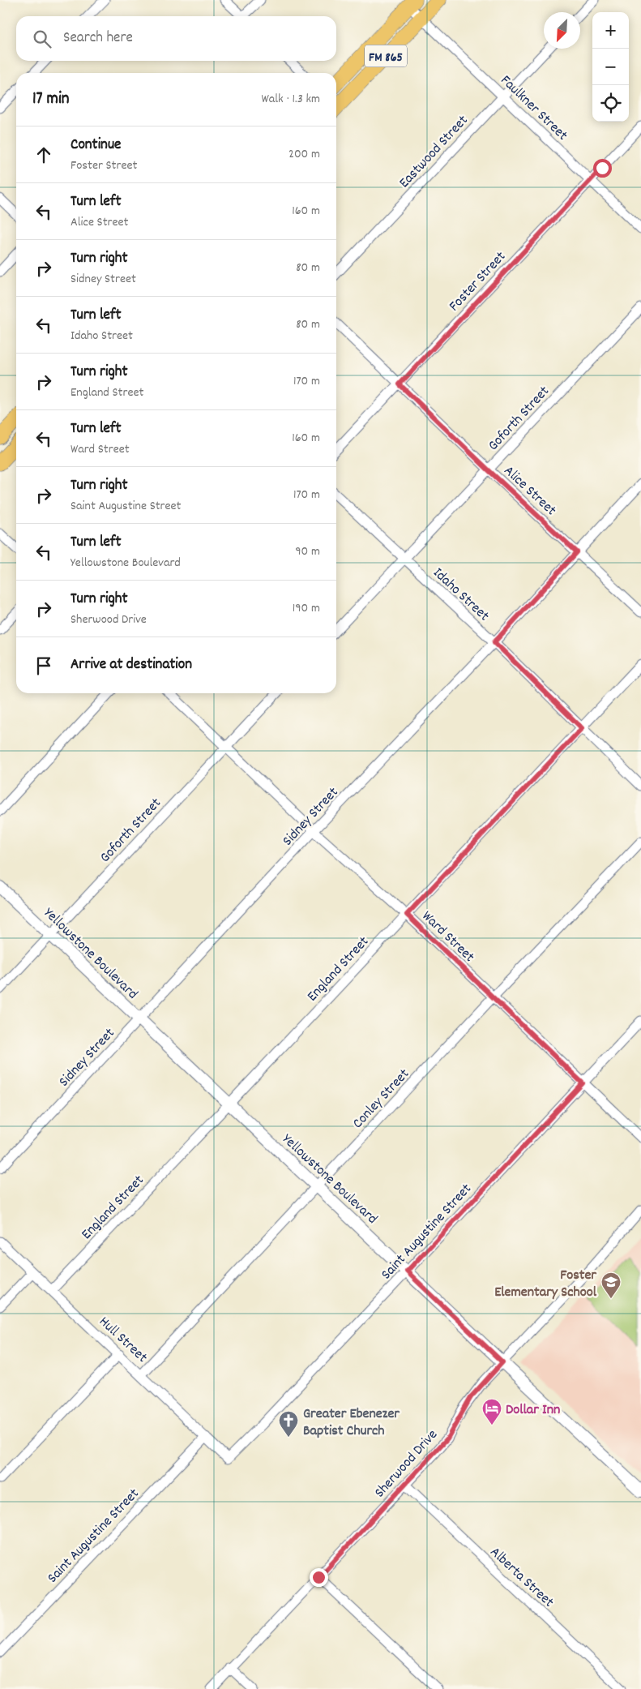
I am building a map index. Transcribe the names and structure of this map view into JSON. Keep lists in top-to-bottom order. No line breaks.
{"streets":{"main road":["FM 865"],"street":["Faulkner Street","Eastwood Street","Foster Street","Goforth Street","Alice Street","Idaho Street","Sidney Street","Ward Street","Yellowstone Boulevard","England Street","Conley Street","Saint Augustine Street","Hull Street","Sherwood Drive","Alberta Street"]},"crossings":[["FM 865","Faulkner Street"],["Faulkner Street","Eastwood Street"],["Faulkner Street","Foster Street"],["Foster Street","Alice Street"],["Goforth Street","Alice Street"],["Goforth Street","Idaho Street"],["Goforth Street","Ward Street"],["Goforth Street","Yellowstone Boulevard"],["Alice Street","Sidney Street"],["Idaho Street","Sidney Street"],["Idaho Street","England Street"],["Sidney Street","Ward Street"],["Sidney Street","Yellowstone Boulevard"],["Ward Street","England Street"],["Ward Street","Conley Street"],["Ward Street","Saint Augustine Street"],["Yellowstone Boulevard","England Street"],["Yellowstone Boulevard","Conley Street"],["Yellowstone Boulevard","Saint Augustine Street"],["Yellowstone Boulevard","Sherwood Drive"],["England Street","Hull Street"],["Conley Street","Hull Street"],["Saint Augustine Street","Hull Street"],["Sherwood Drive","Alberta Street"]],"places":{"school or university":["Foster Elementary School"],"hotel":["Dollar Inn"],"church":["Greater Ebenezer Baptist Church"]},"north":"bottom left","page":{"map_buttons":["+","−"],"search":"Search here","heading":["17 min","Walk · 1.3 km"],"list":[["Continue","Foster Street","200 m"],["Turn left","Alice Street","160 m"],["Turn right","Sidney Street","80 m"],["Turn left","Idaho Street","80 m"],["Turn right","England Street","170 m"],["Turn left","Ward Street","160 m"],["Turn right","Saint Augustine Street","170 m"],["Turn left","Yellowstone Boulevard","90 m"],["Turn right","Sherwood Drive","190 m"],"Arrive at destination"]}}
